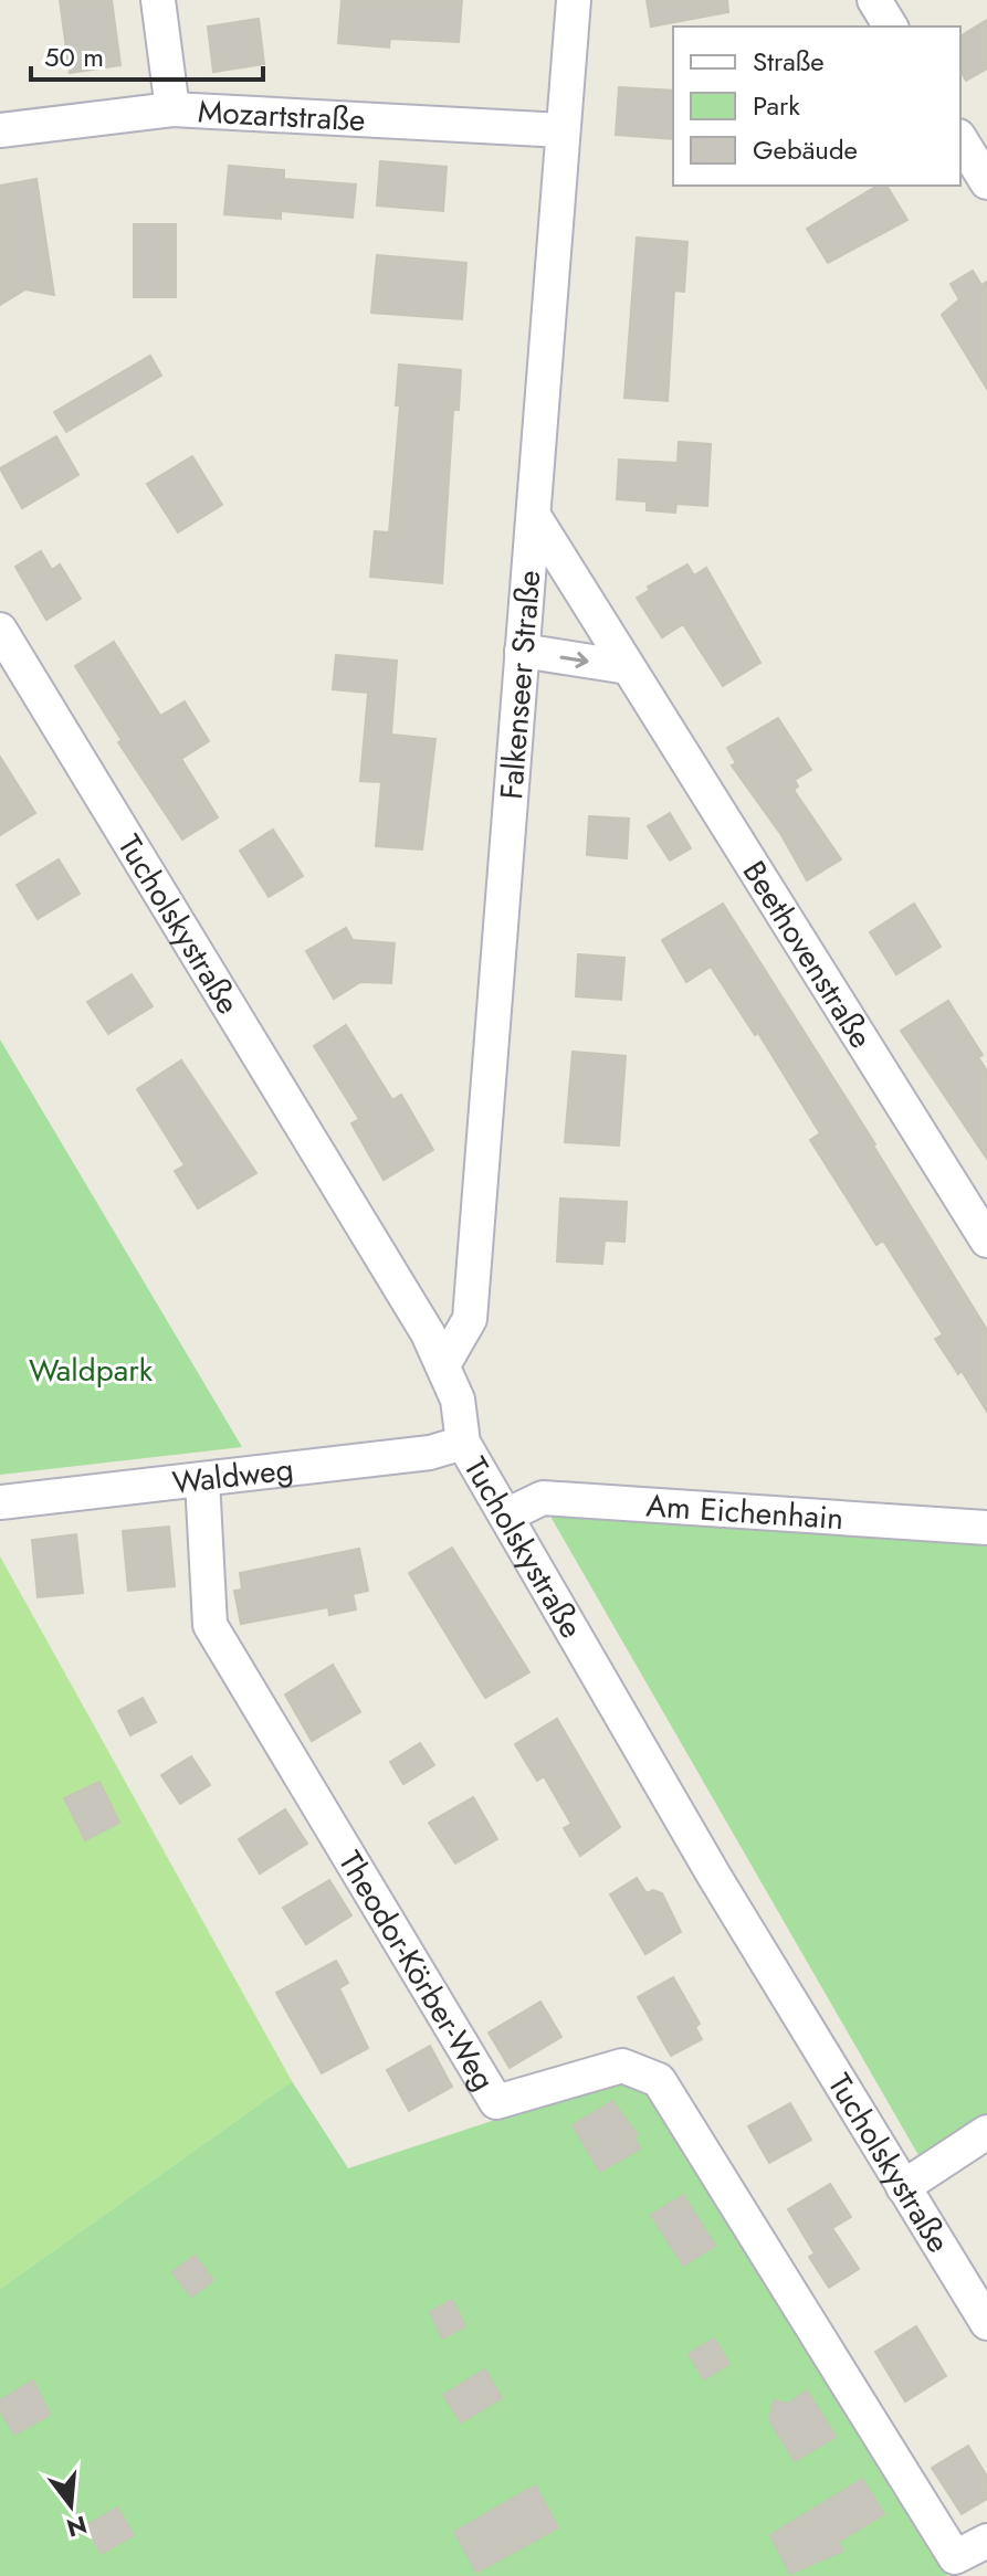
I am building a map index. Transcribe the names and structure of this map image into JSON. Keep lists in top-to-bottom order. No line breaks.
{"streets":{"street":["Mozartstraße","Falkenseer Straße","Tucholskystraße","Beethovenstraße","Waldweg","Am Eichenhain","Theodor-Körber-Weg"]},"crossings":[["Mozartstraße","Falkenseer Straße"],["Falkenseer Straße","Tucholskystraße"],["Falkenseer Straße","Beethovenstraße"],["Tucholskystraße","Waldweg"],["Tucholskystraße","Am Eichenhain"],["Waldweg","Theodor-Körber-Weg"]],"parks":["Waldpark"],"legend":["Straße","Park","Gebäude"],"scale_bar":"50 m","north":"bottom"}
